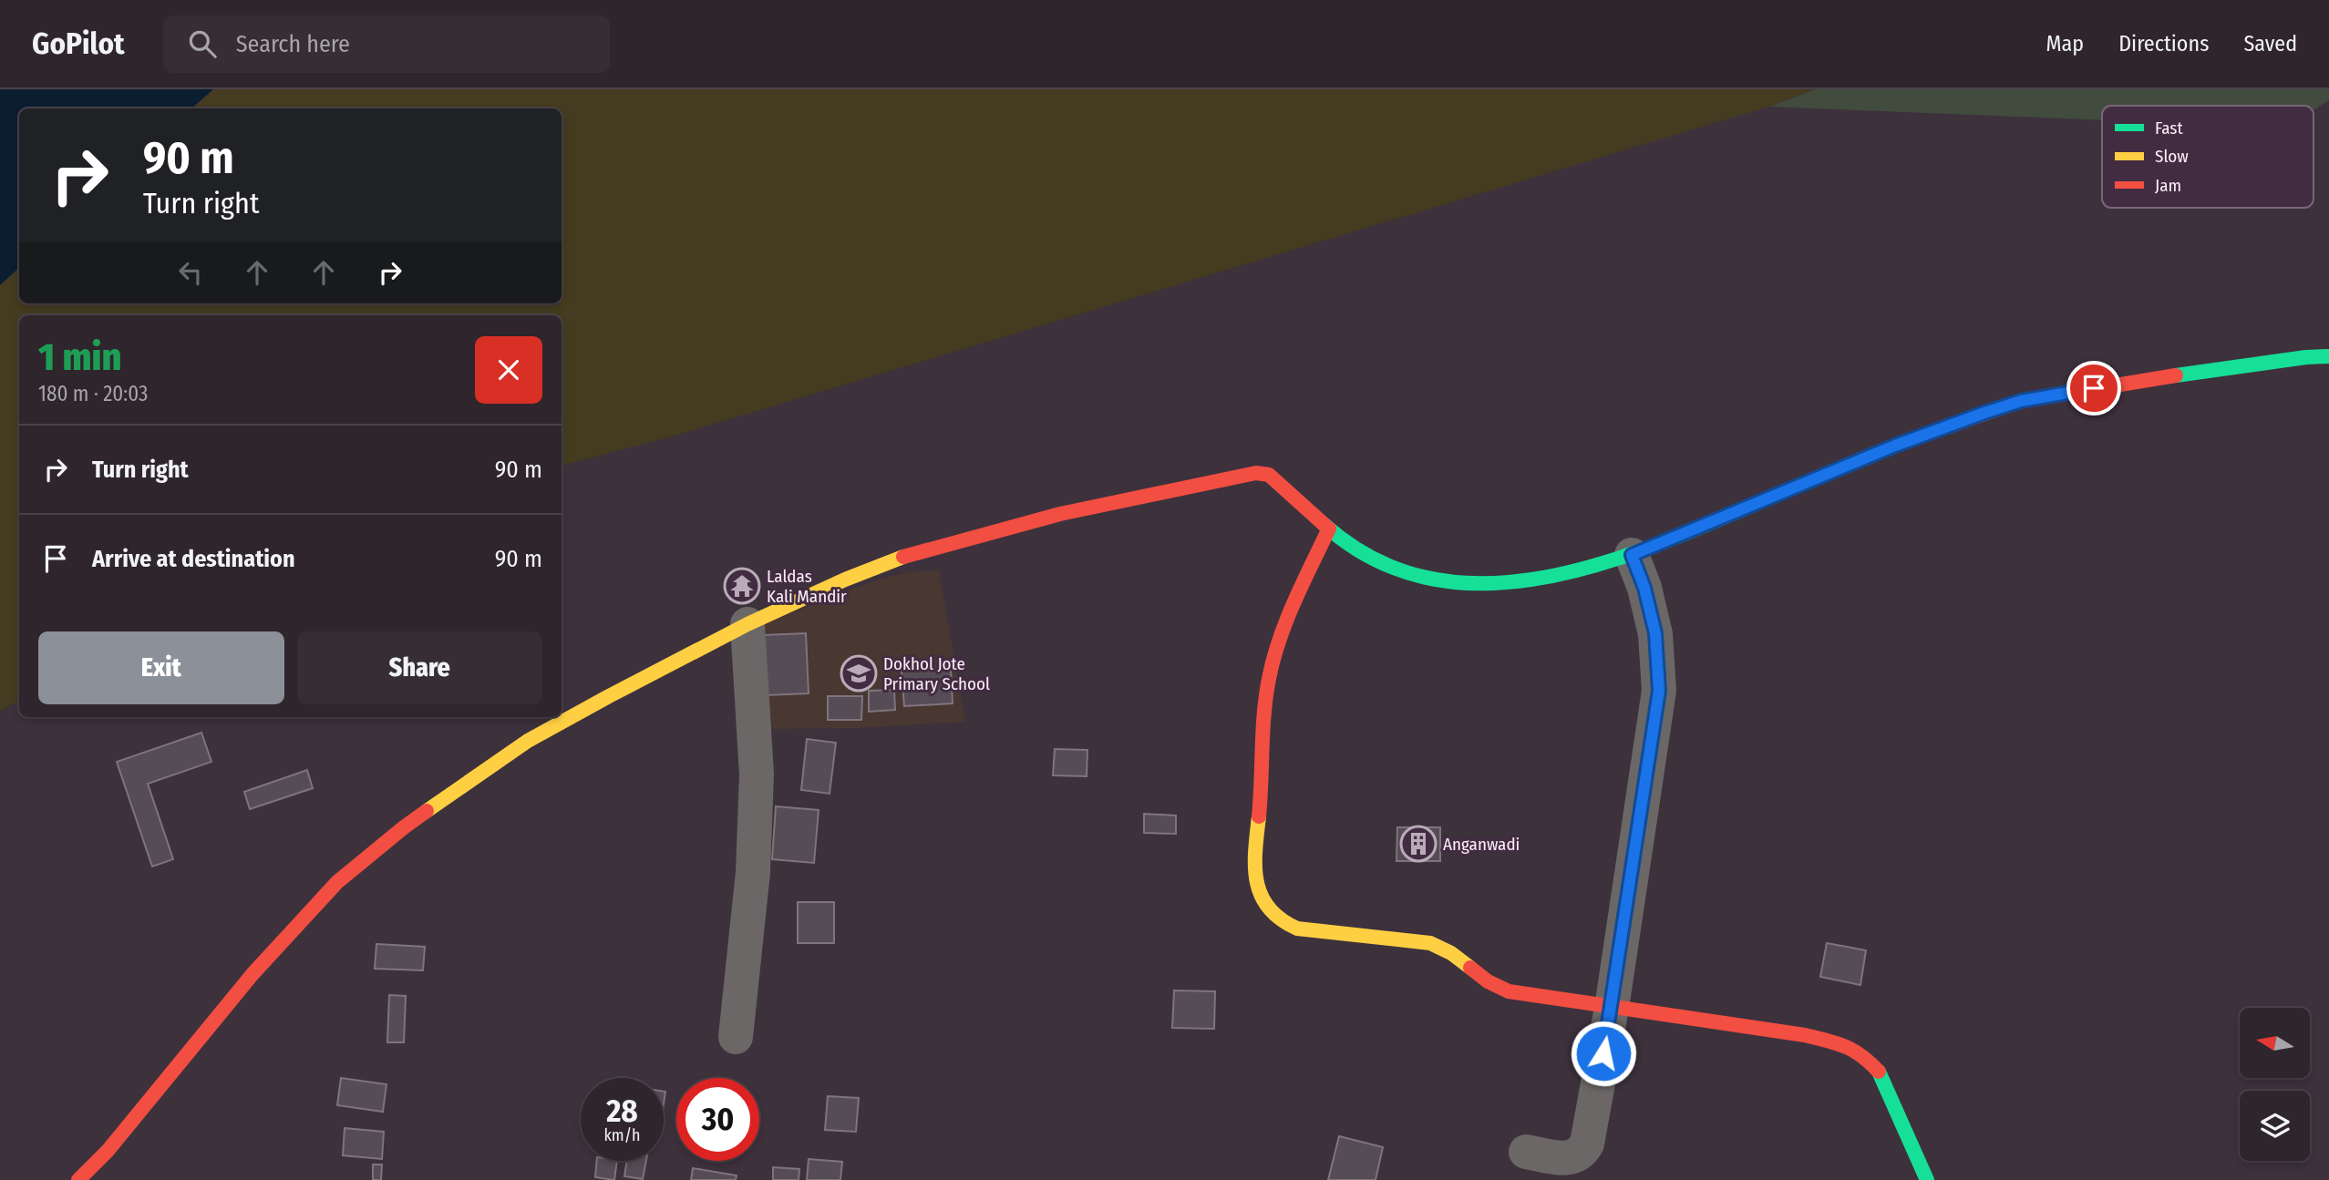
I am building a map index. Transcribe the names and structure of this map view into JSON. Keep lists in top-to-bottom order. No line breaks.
{"places":{"temple":["Laldas Kali Mandir"],"school or university":["Dokhol Jote Primary School"],"building":["Anganwadi"]},"legend":["Fast","Slow","Jam"],"north":"left","page":{"header":"GoPilot","search":"Search here","nav":["Map","Directions","Saved"],"turn":["90 m","Turn right"],"heading":["1 min","180 m · 20:03"],"list":[{"name":"Turn right","value":"90 m"},{"name":"Arrive at destination","value":"90 m"}],"buttons":["Exit","Share"],"speed":"28 km/h","limit":"30"}}
